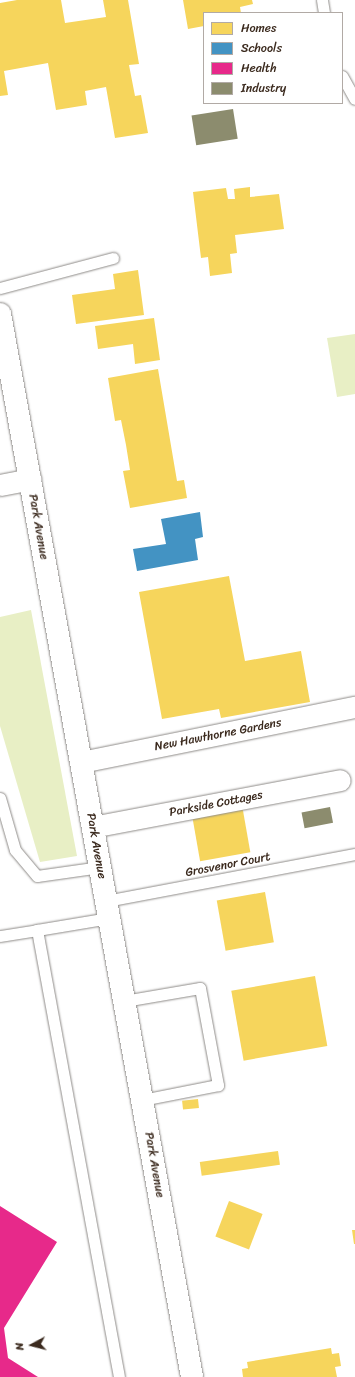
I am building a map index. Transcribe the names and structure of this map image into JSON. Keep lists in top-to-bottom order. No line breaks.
{"streets":{"street":["Park Avenue","New Hawthorne Gardens","Parkside Cottages"],"lane":["Grosvenor Court"]},"crossings":[["Park Avenue","New Hawthorne Gardens"],["Park Avenue","Parkside Cottages"],["Park Avenue","Grosvenor Court"]],"legend":["Homes","Schools","Health","Industry"],"north":"left"}
